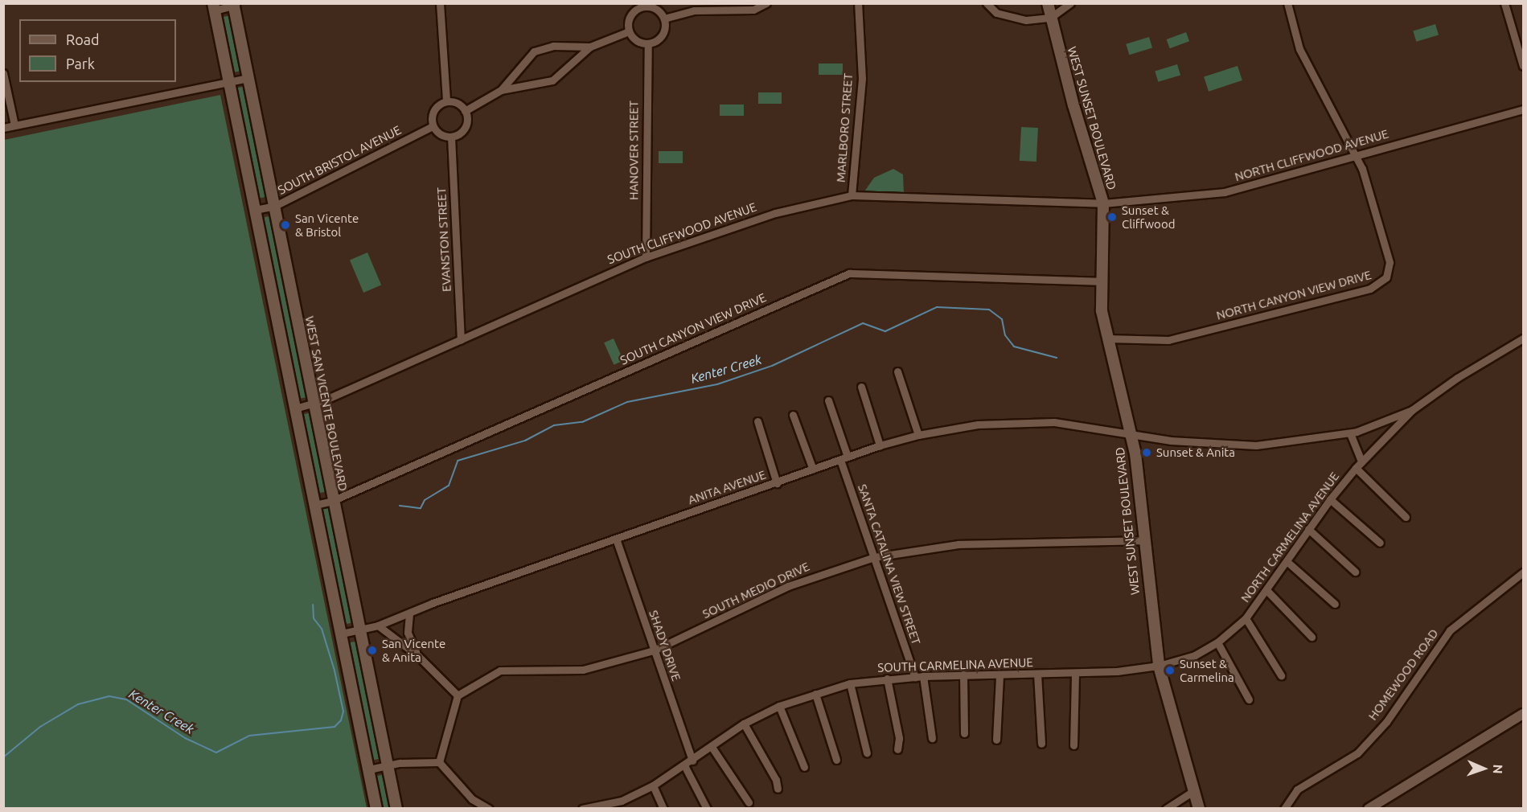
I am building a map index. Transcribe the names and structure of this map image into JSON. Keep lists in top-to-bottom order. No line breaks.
{"streets":{"main road":["WEST SUNSET BOULEVARD","WEST SAN VICENTE BOULEVARD"],"street":["MARLBORO STREET","HANOVER STREET","NORTH CLIFFWOOD AVENUE","SOUTH BRISTOL AVENUE","SOUTH CLIFFWOOD AVENUE","EVANSTON STREET","NORTH CANYON VIEW DRIVE","SOUTH CANYON VIEW DRIVE","ANITA AVENUE","NORTH CARMELINA AVENUE","SANTA CATALINA VIEW STREET","SOUTH MEDIO DRIVE","SHADY DRIVE","SOUTH CARMELINA AVENUE","HOMEWOOD ROAD"]},"crossings":[["WEST SUNSET BOULEVARD","NORTH CLIFFWOOD AVENUE"],["WEST SUNSET BOULEVARD","SOUTH CLIFFWOOD AVENUE"],["WEST SUNSET BOULEVARD","NORTH CANYON VIEW DRIVE"],["WEST SUNSET BOULEVARD","SOUTH CANYON VIEW DRIVE"],["WEST SUNSET BOULEVARD","ANITA AVENUE"],["WEST SUNSET BOULEVARD","NORTH CARMELINA AVENUE"],["WEST SUNSET BOULEVARD","SOUTH MEDIO DRIVE"],["WEST SUNSET BOULEVARD","SOUTH CARMELINA AVENUE"],["MARLBORO STREET","SOUTH CLIFFWOOD AVENUE"],["HANOVER STREET","SOUTH CLIFFWOOD AVENUE"],["NORTH CLIFFWOOD AVENUE","SOUTH CLIFFWOOD AVENUE"],["NORTH CLIFFWOOD AVENUE","NORTH CANYON VIEW DRIVE"],["SOUTH BRISTOL AVENUE","EVANSTON STREET"],["SOUTH BRISTOL AVENUE","WEST SAN VICENTE BOULEVARD"],["SOUTH CLIFFWOOD AVENUE","EVANSTON STREET"],["SOUTH CLIFFWOOD AVENUE","WEST SAN VICENTE BOULEVARD"],["SOUTH CANYON VIEW DRIVE","WEST SAN VICENTE BOULEVARD"],["WEST SAN VICENTE BOULEVARD","ANITA AVENUE"],["ANITA AVENUE","NORTH CARMELINA AVENUE"],["ANITA AVENUE","SANTA CATALINA VIEW STREET"],["ANITA AVENUE","SHADY DRIVE"],["NORTH CARMELINA AVENUE","SOUTH CARMELINA AVENUE"],["SANTA CATALINA VIEW STREET","SOUTH MEDIO DRIVE"],["SANTA CATALINA VIEW STREET","SOUTH CARMELINA AVENUE"],["SOUTH MEDIO DRIVE","SHADY DRIVE"],["SHADY DRIVE","SOUTH CARMELINA AVENUE"]],"water":["Kenter Creek"],"places":["Sunset & Cliffwood","San Vicente & Bristol","Sunset & Anita","San Vicente & Anita","Sunset & Carmelina"],"legend":["Road","Park"],"north":"right"}
